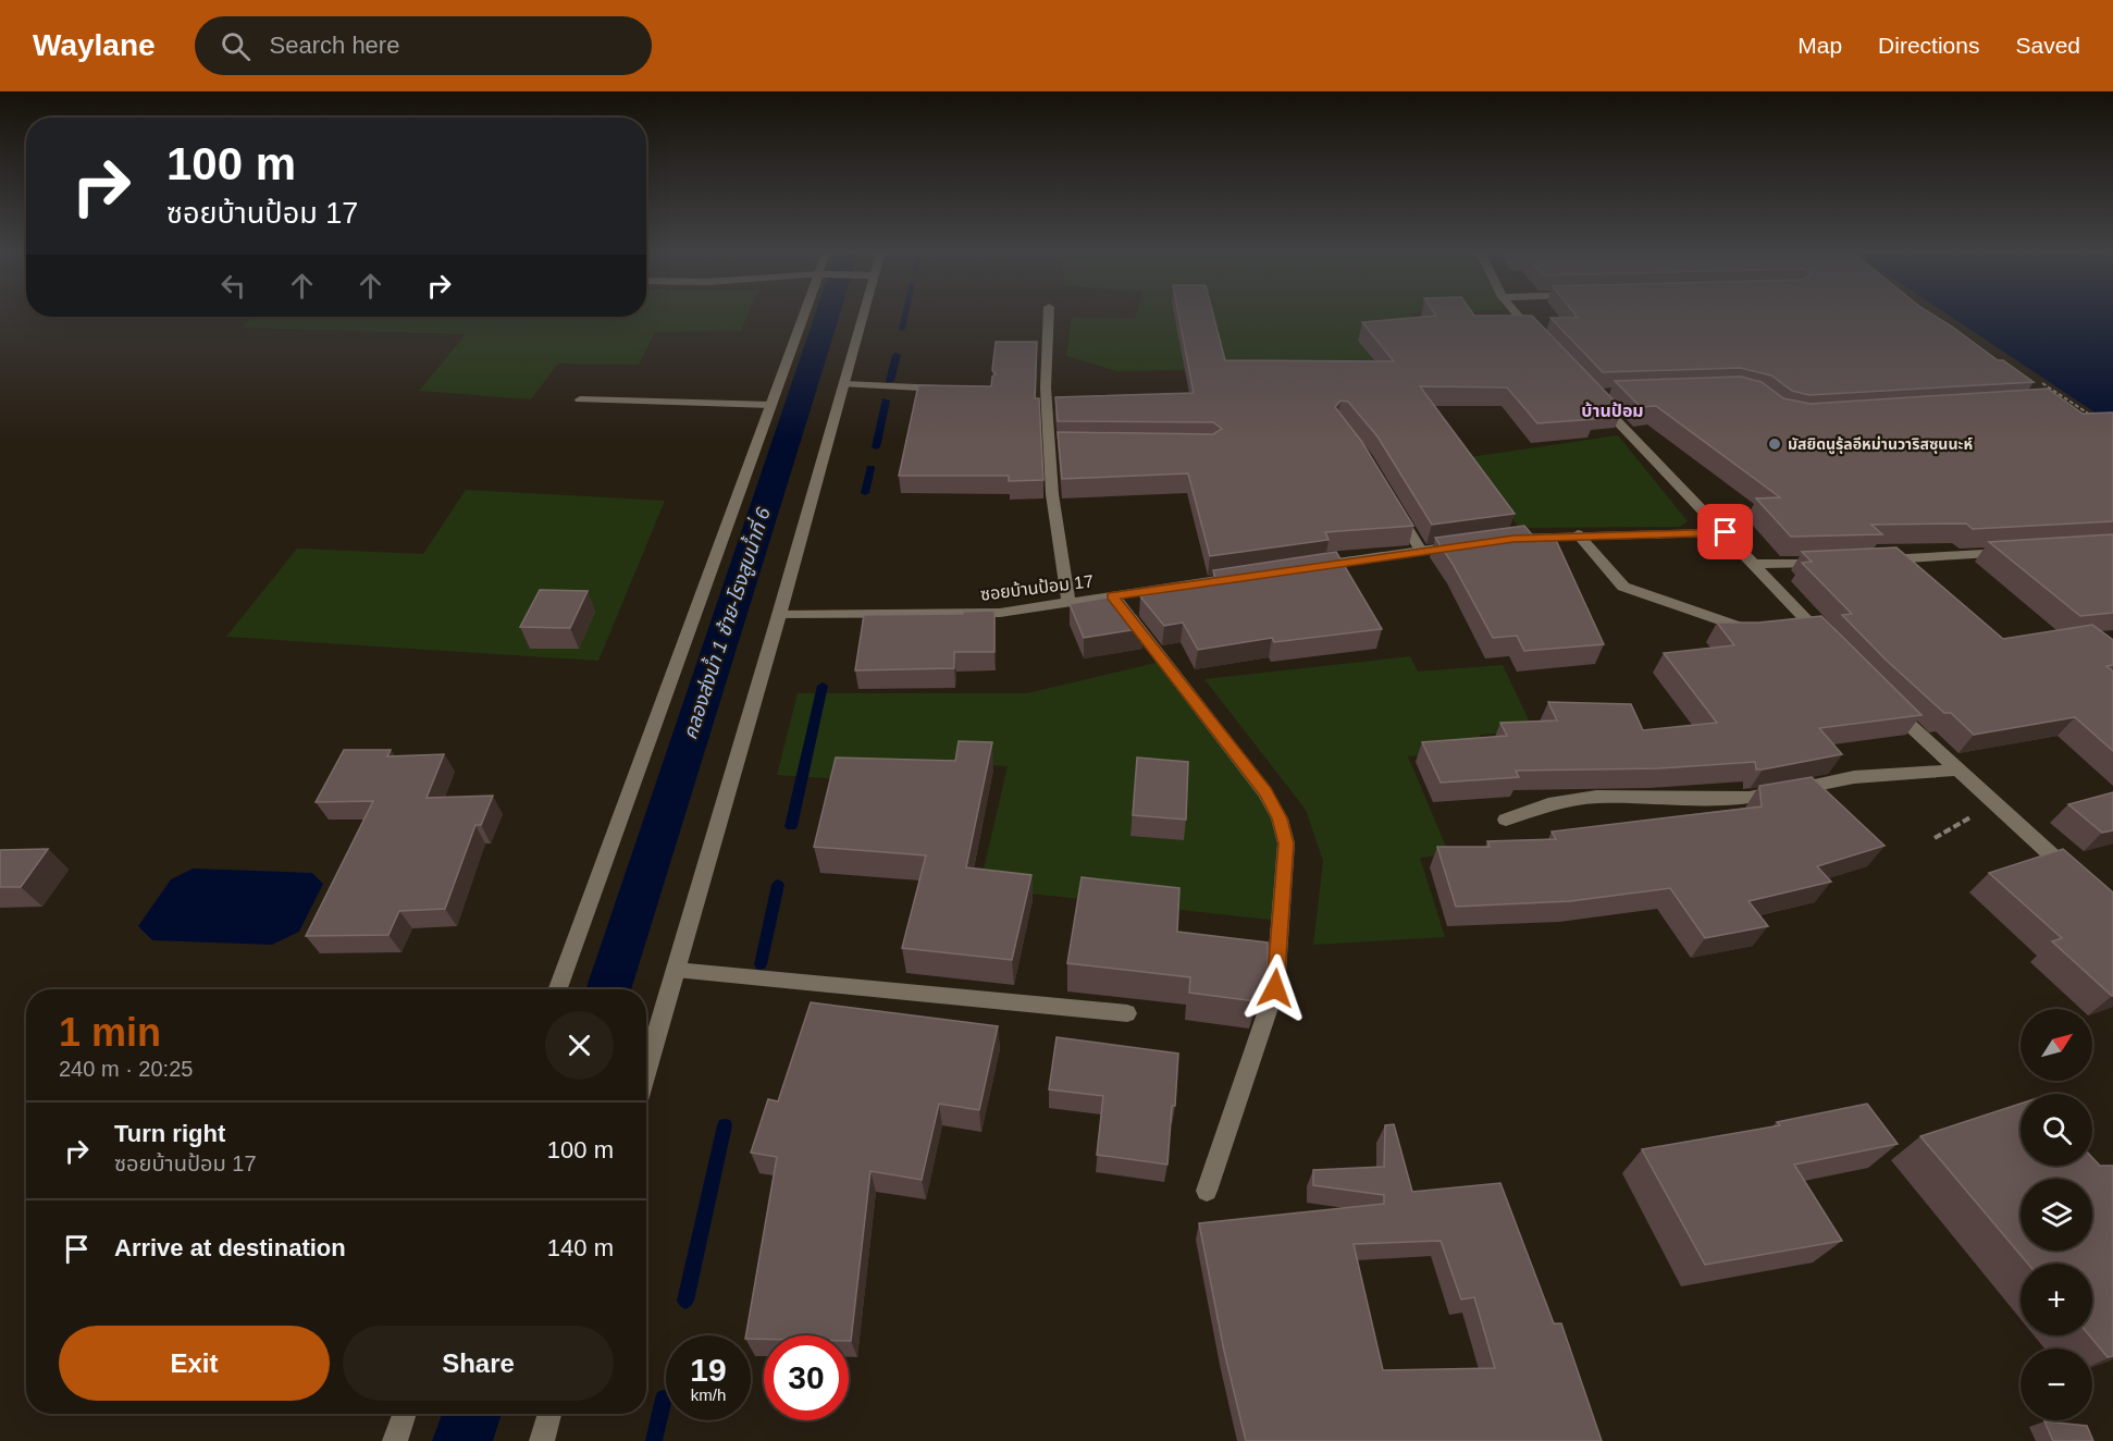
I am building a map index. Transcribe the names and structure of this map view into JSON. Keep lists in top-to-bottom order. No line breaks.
{"streets":{"street":["ซอยบ้านป้อม 17"]},"districts":["บ้านป้อม"],"water":["คลองส่งน้ำ 1 ซ้าย-โรงสูบน้ำที่ 6"],"places":["มัสยิดนูรุ้ลอีหม่านวาริสซุนนะห์"],"north":"top right","page":{"header":"Waylane","search":"Search here","nav":["Map","Directions","Saved"],"turn":["100 m","ซอยบ้านป้อม 17"],"heading":["1 min","240 m · 20:25"],"map_buttons":["+","−"],"list":[{"name":"Turn right","note":"ซอยบ้านป้อม 17","value":"100 m"},{"name":"Arrive at destination","value":"140 m"}],"buttons":["Exit","Share"],"speed":"19 km/h","limit":"30"}}
